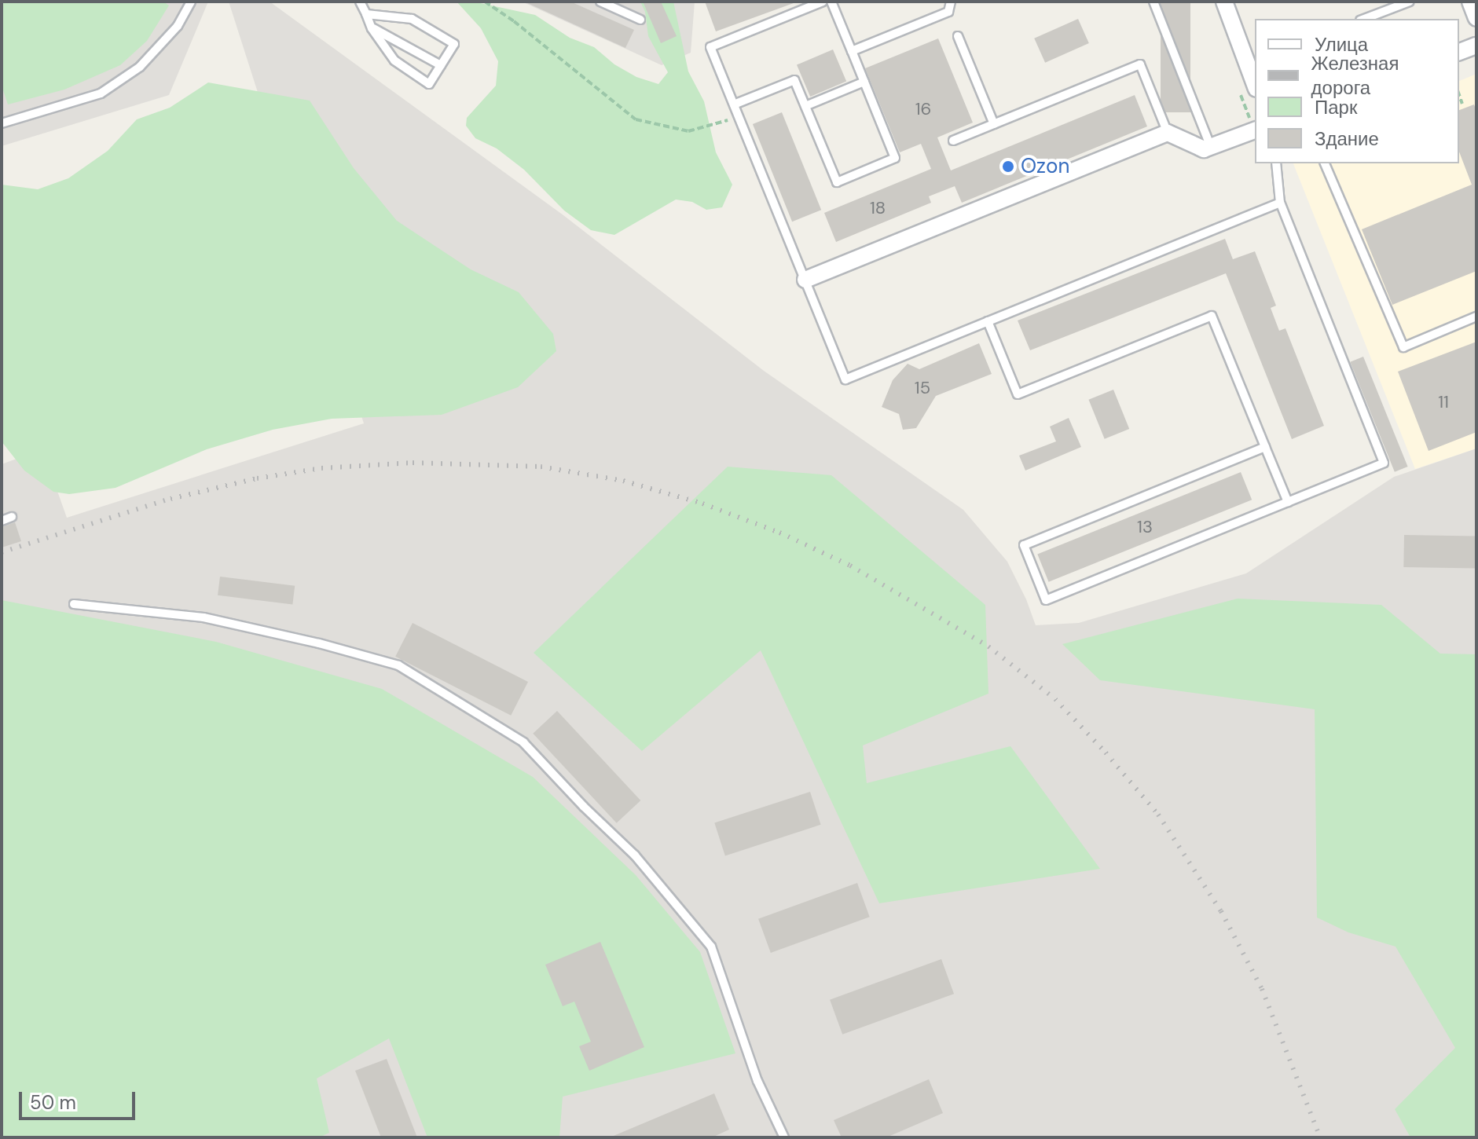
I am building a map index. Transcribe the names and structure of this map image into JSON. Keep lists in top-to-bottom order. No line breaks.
{"places":["Ozon"],"house_numbers":["16","18","15","11","13"],"legend":["Улица","Железная дорога","Парк","Здание"],"scale_bar":"50 m"}
